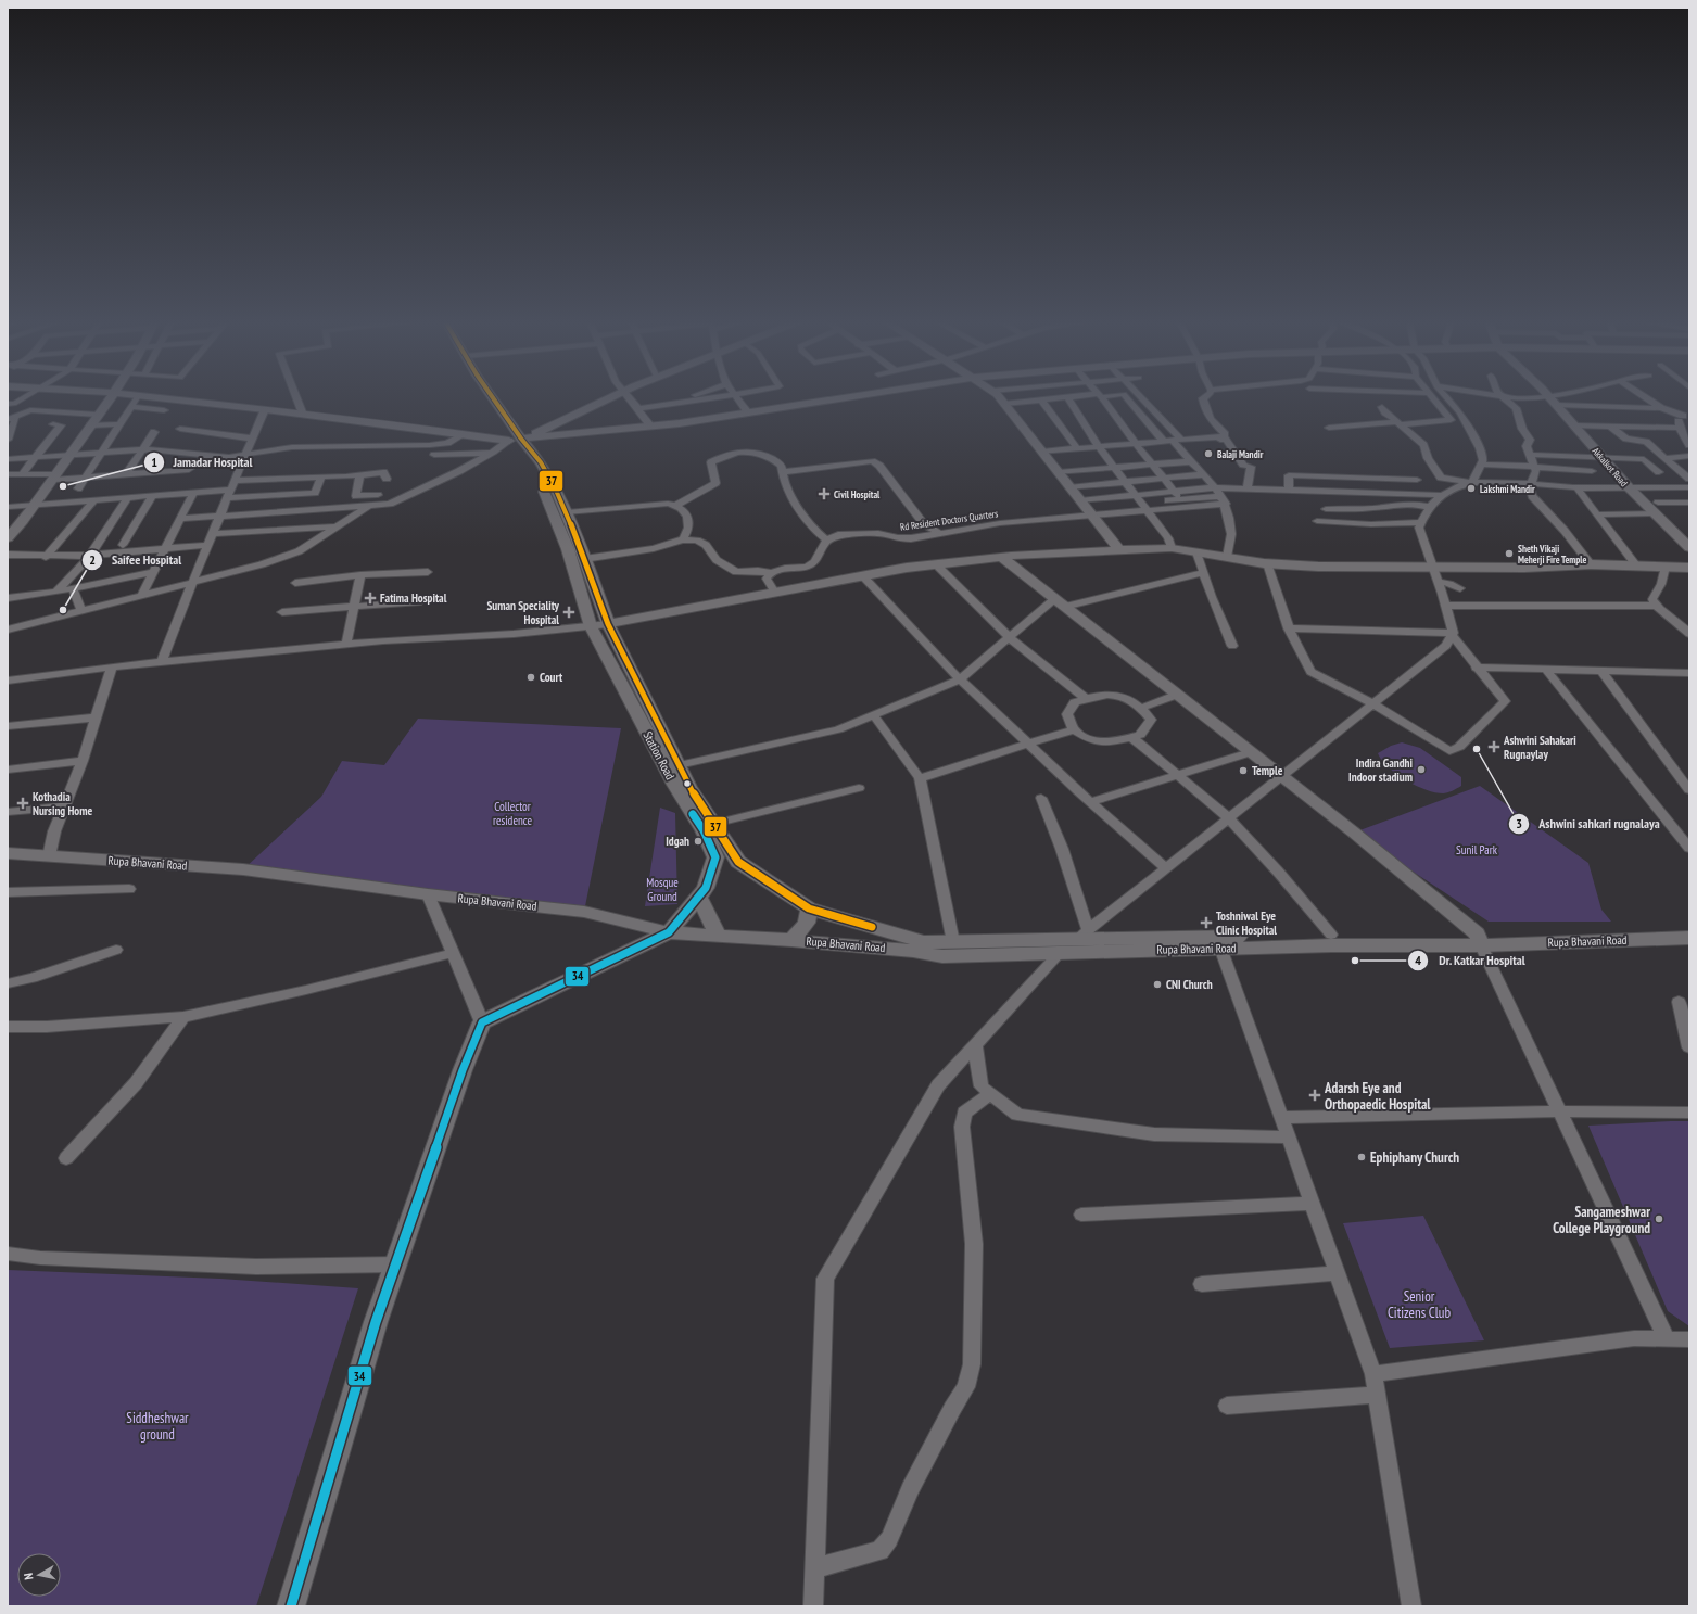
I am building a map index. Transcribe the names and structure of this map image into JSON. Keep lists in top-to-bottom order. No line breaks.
{"streets":{"street":["Akkalkot Road","Rd Resident Doctors Quarters","Station Road","Rupa Bhavani Road"]},"crossings":[["Station Road","Rupa Bhavani Road"]],"parks":["Collector residence","Sunil Park","Mosque Ground","Senior Citizens Club","Siddheshwar ground"],"places":{"other":["Balaji Mandir","Jamadar Hospital","Lakshmi Mandir","Sheth Vikaji Meherji Fire Temple","Saifee Hospital","Court","Ashwini sahkari rugnalaya","Indira Gandhi Indoor stadium","Temple","Idgah","Dr. Katkar Hospital","CNI Church","Ephiphany Church","Sangameshwar College Playground"],"health":["Civil Hospital","Fatima Hospital","Suman Speciality Hospital","Ashwini Sahakari Rugnaylay","Kothadia Nursing Home","Toshniwal Eye Clinic Hospital","Adarsh Eye and Orthopaedic Hospital"]},"lines":["transit line 37","transit line 34"],"north":"left"}
